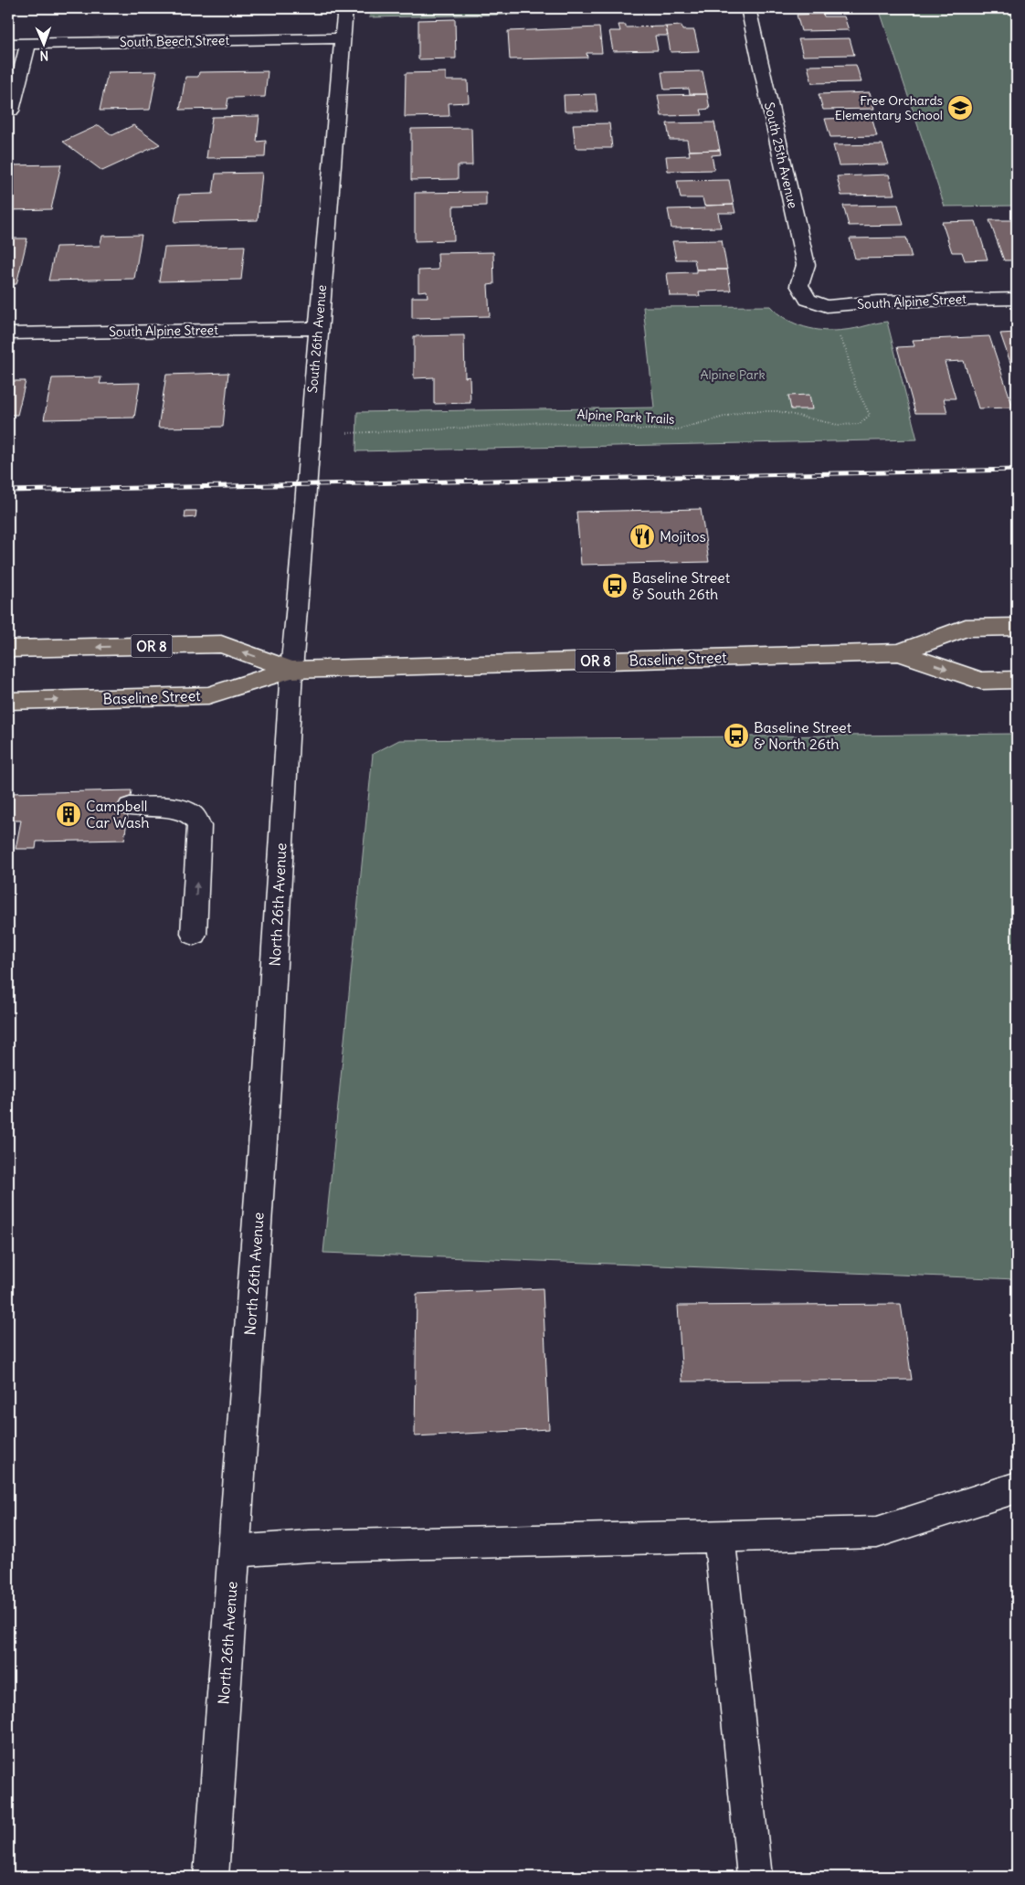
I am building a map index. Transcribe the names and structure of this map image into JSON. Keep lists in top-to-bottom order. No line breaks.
{"streets":{"highway":["OR 8","Baseline Street"],"street":["South Beech Street","South 25th Avenue","South Alpine Street","South 26th Avenue","North 26th Avenue"],"path":["Alpine Park Trails"]},"crossings":[["South Beech Street","South 26th Avenue"],["South 25th Avenue","South Alpine Street"],["South Alpine Street","South 26th Avenue"],["South Alpine Street","Alpine Park Trails"],["South 26th Avenue","Alpine Park Trails"],["South 26th Avenue","Baseline Street"],["South 26th Avenue","North 26th Avenue"],["Baseline Street","North 26th Avenue"]],"parks":["Alpine Park"],"places":{"school or university":["Free Orchards Elementary School"],"restaurant":["Mojitos"],"bus stop":["Baseline Street & South 26th","Baseline Street & North 26th"],"building":["Campbell Car Wash"]},"north":"bottom"}
